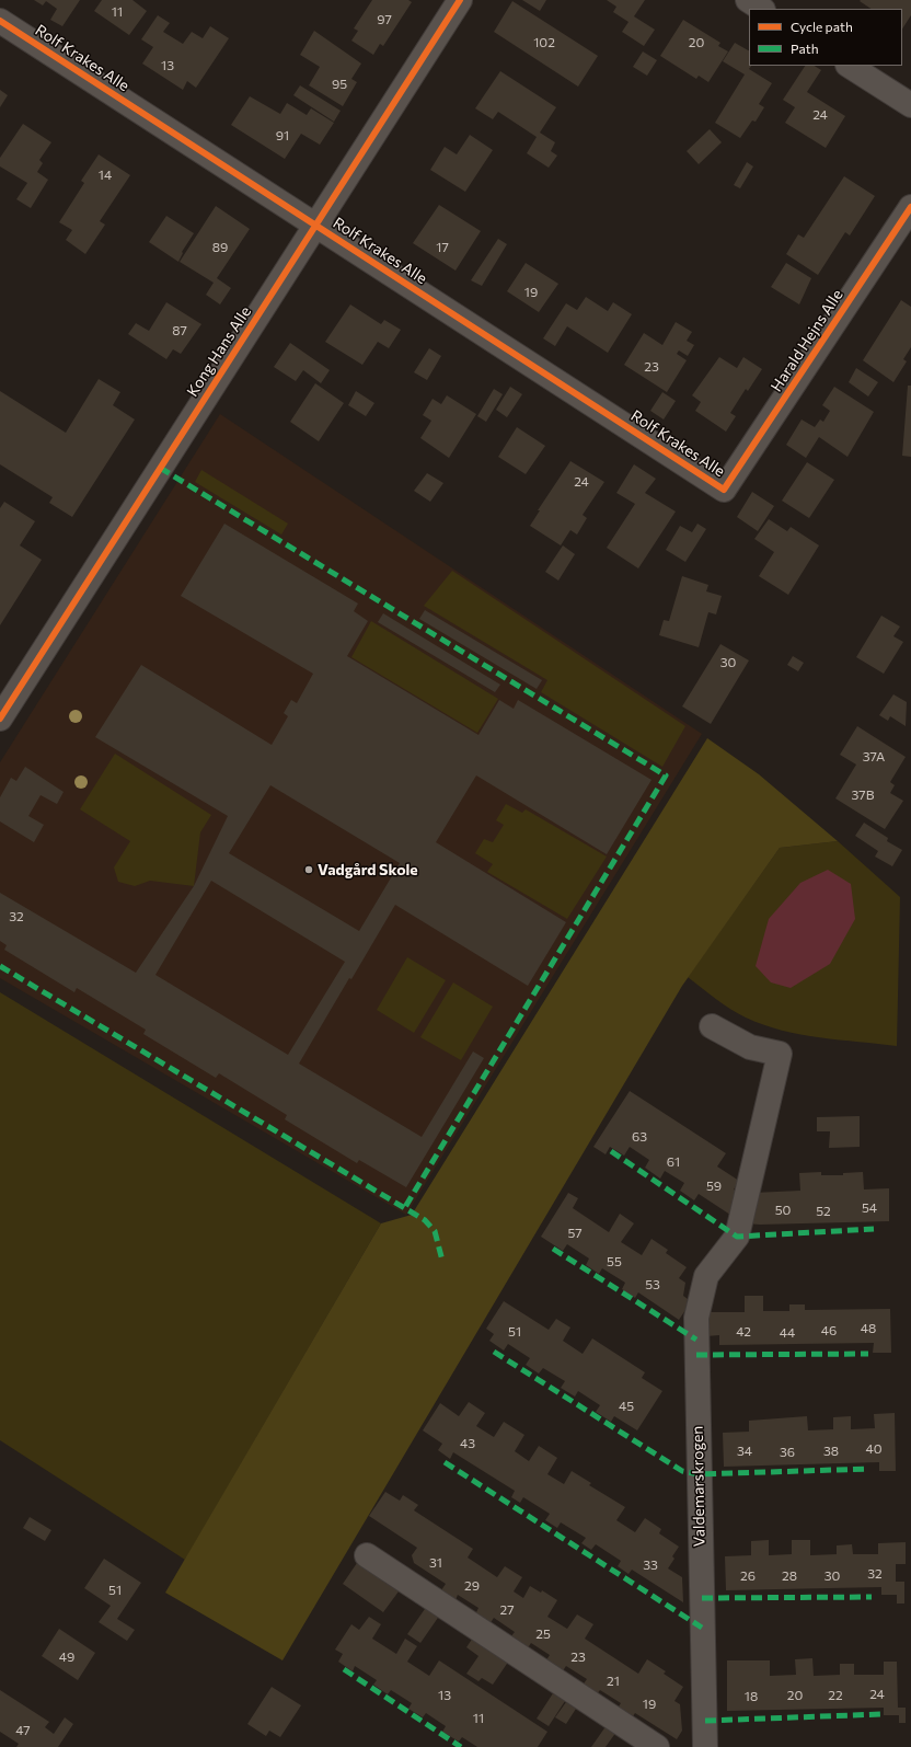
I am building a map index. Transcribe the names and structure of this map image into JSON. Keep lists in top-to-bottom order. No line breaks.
{"streets":{"street":["Rolf Krakes Alle","Harald Hejns Alle","Kong Hans Alle","Valdemarskrogen"]},"crossings":[["Rolf Krakes Alle","Harald Hejns Alle"],["Rolf Krakes Alle","Kong Hans Alle"]],"places":["Vadgård Skole"],"house_numbers":["11","97","102","20","13","95","24","91","14","89","17","19","87","23","24","30","37A","37B","32","63","61","59","54","50","52","57","55","53","48","46","51","42","44","45","43","40","34","38","36","31","33","32","26","28","30","29","51","27","25","49","23","21","24","13","20","22","18","19","11","47"],"legend":["Cycle path","Path"]}
